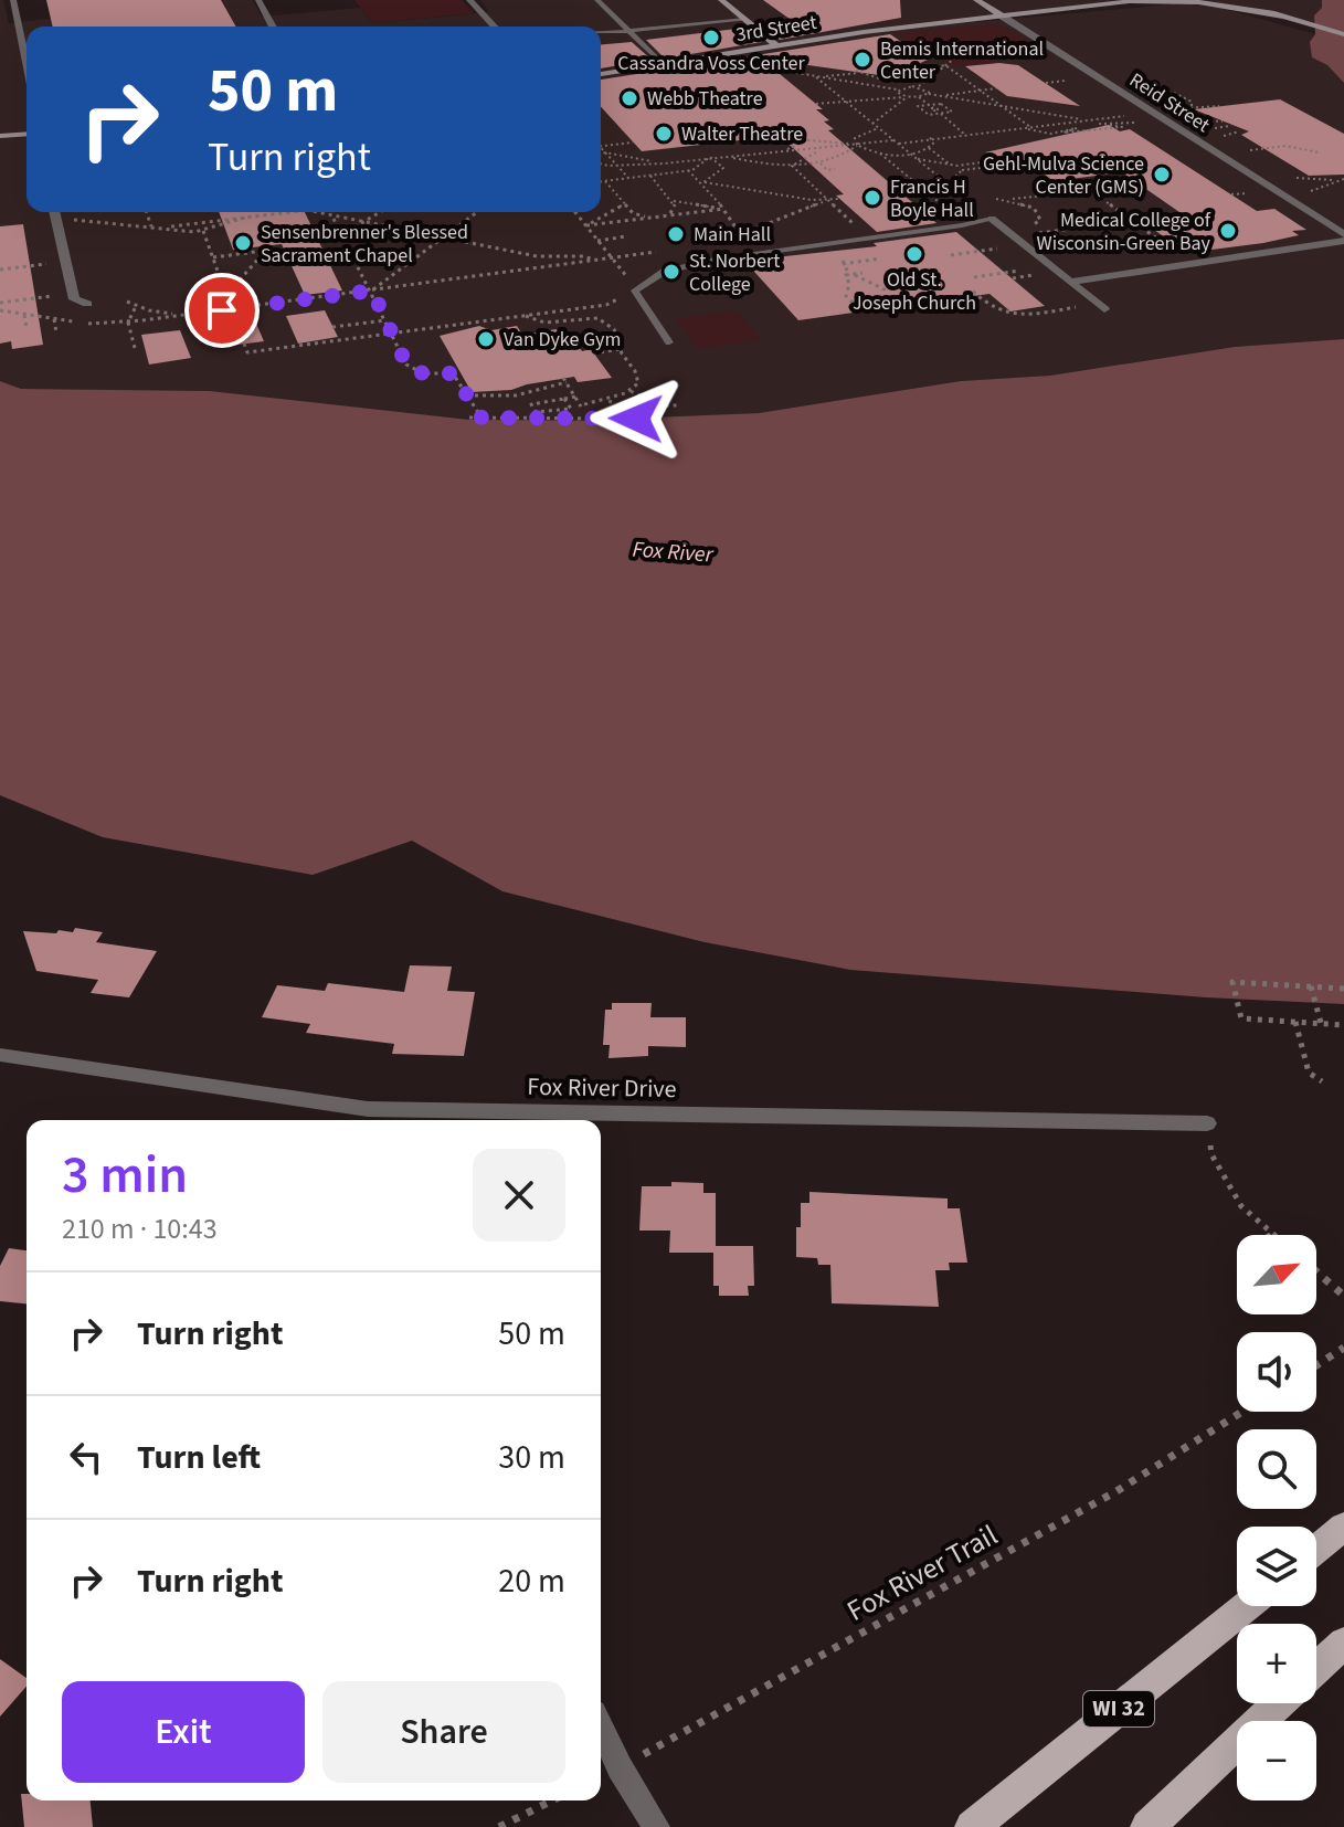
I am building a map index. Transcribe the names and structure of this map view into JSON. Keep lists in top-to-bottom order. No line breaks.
{"streets":{"main road":["3rd Street","Reid Street","WI 32"],"street":["Fox River Drive"],"path":["Fox River Trail"]},"crossings":[["3rd Street","Reid Street"]],"water":["Fox River"],"places":["Cassandra Voss Center","Bemis International Center","Webb Theatre","Walter Theatre","Gehl-Mulva Science Center (GMS)","Francis H Boyle Hall","Medical College of Wisconsin-Green Bay","Main Hall","Sensenbrenner's Blessed Sacrament Chapel","Old St. Joseph Church","St. Norbert College","Van Dyke Gym"],"north":"top right","page":{"turn":["50 m","Turn right"],"heading":["3 min","210 m · 10:43"],"map_buttons":["+","−"],"list":[{"name":"Turn right","value":"50 m"},{"name":"Turn left","value":"30 m"},{"name":"Turn right","value":"20 m"}],"buttons":["Exit","Share"]}}
